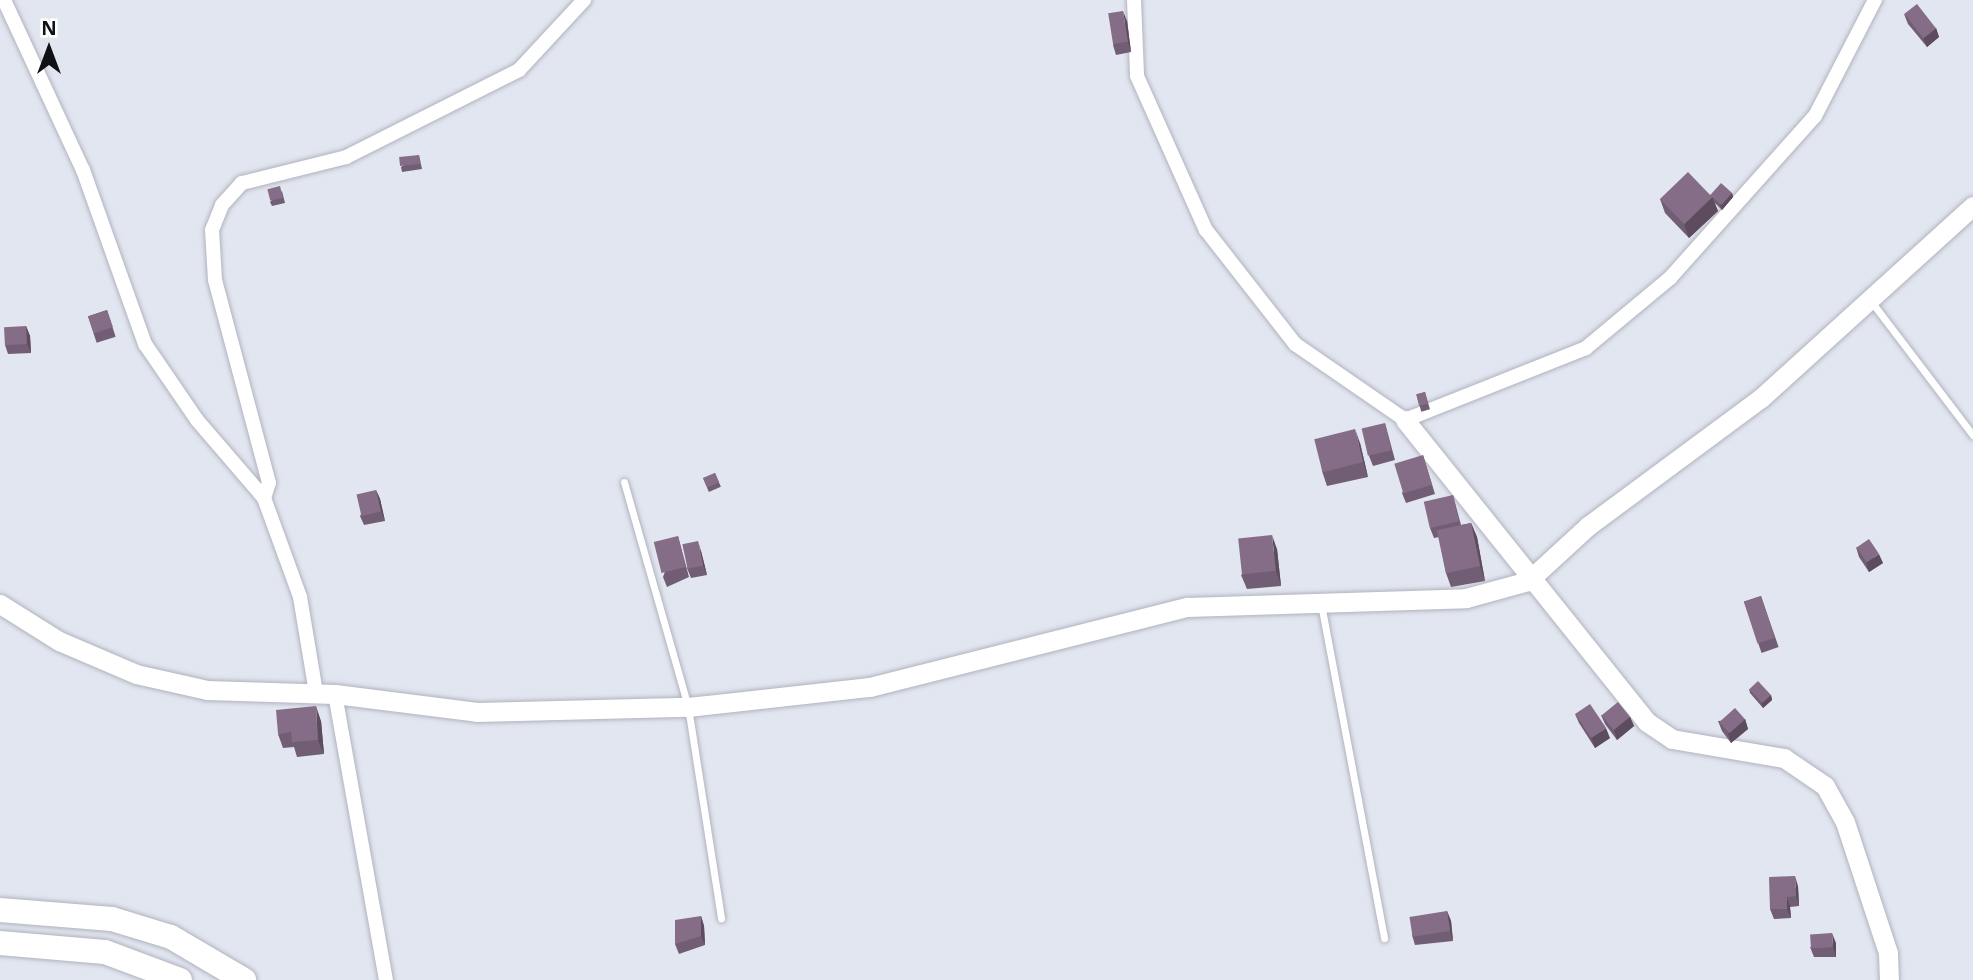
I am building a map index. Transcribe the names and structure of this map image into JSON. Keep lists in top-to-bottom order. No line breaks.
{"north":"top"}
